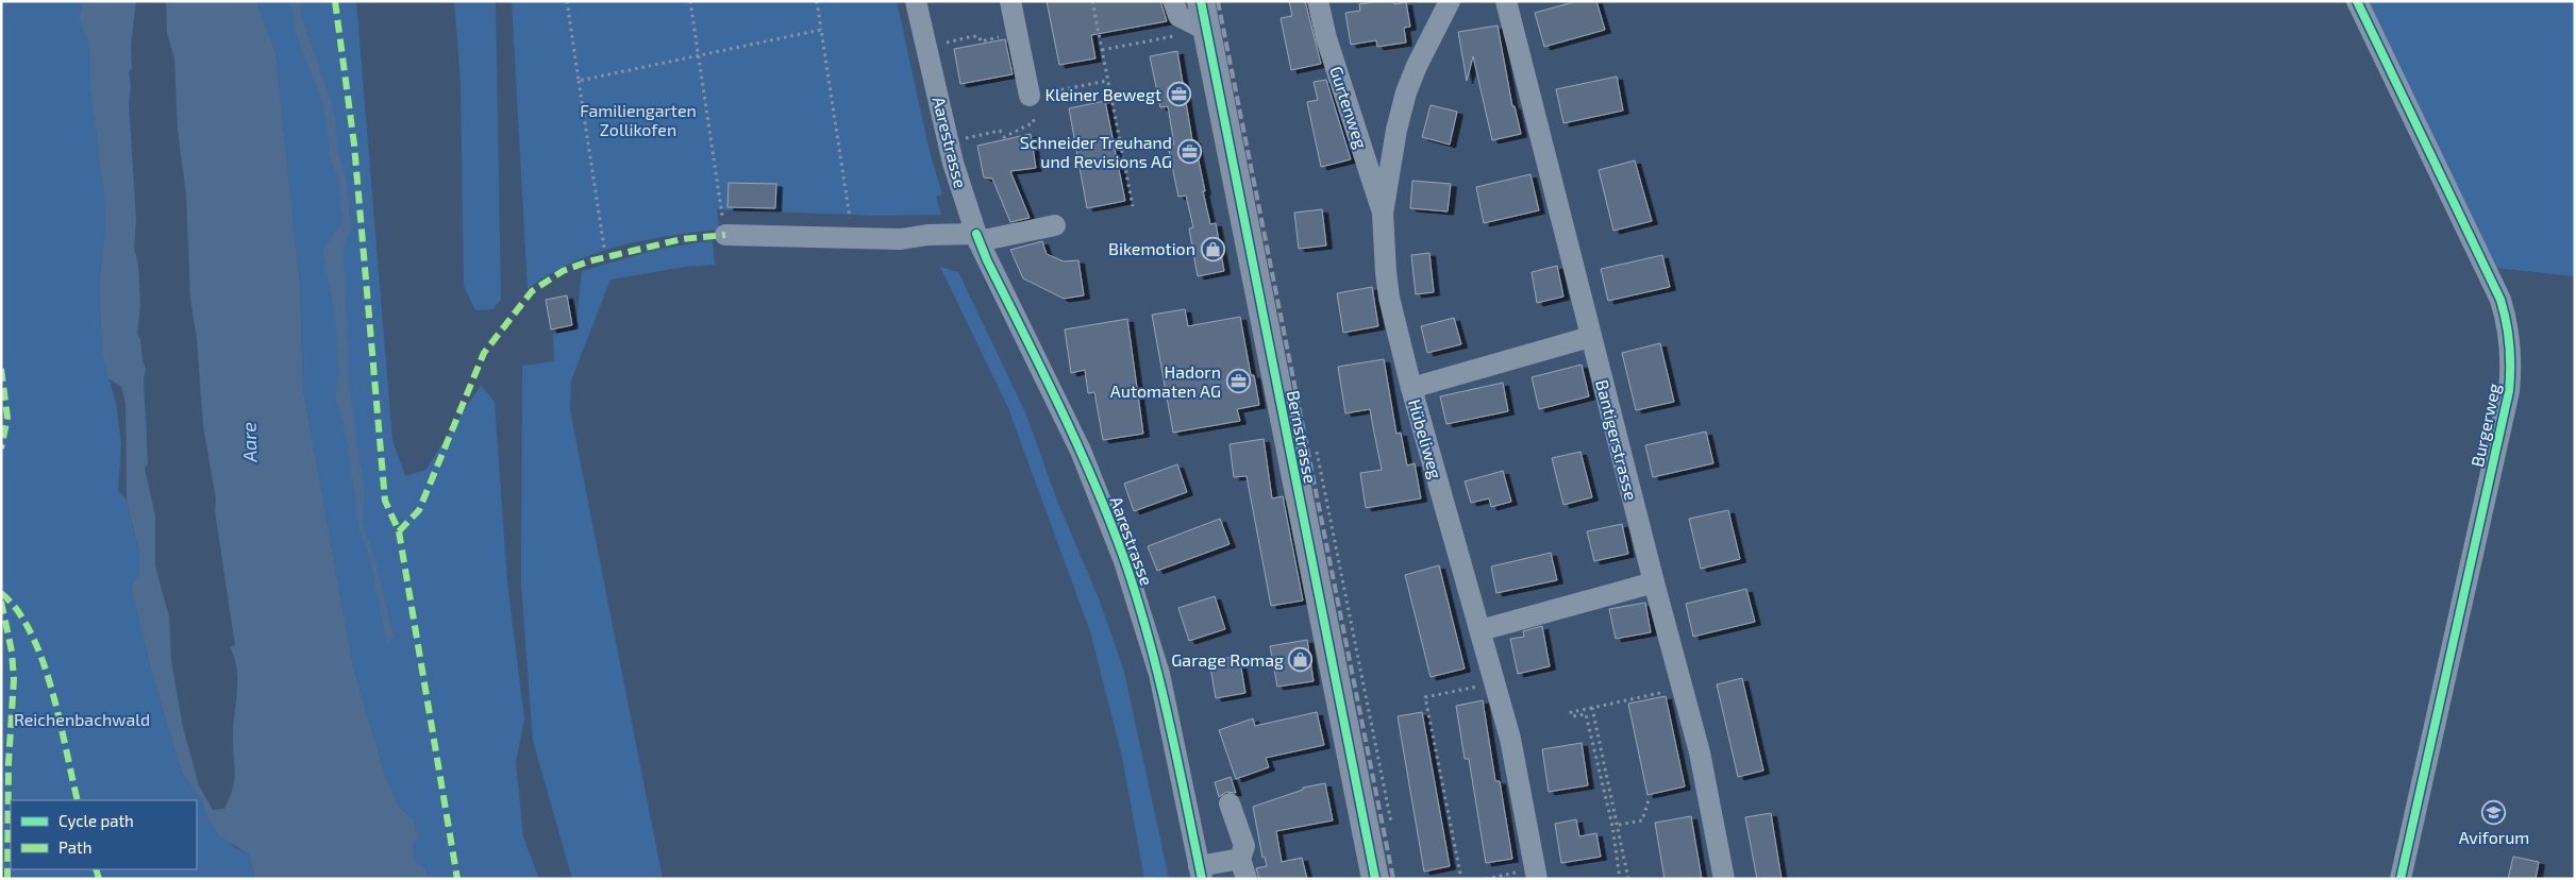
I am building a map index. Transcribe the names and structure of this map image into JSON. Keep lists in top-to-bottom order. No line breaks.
{"streets":{"main road":["Bernstrasse"],"street":["Gurtenweg","Aarestrasse","Burgerweg","Hübeliweg","Bantigerstrasse"]},"crossings":[["Gurtenweg","Hübeliweg"]],"water":["Aare"],"parks":["Familiengarten Zollikofen","Reichenbachwald"],"places":{"office":["Kleiner Bewegt","Schneider Treuhand und Revisions AG","Hadorn Automaten AG"],"shop":["Bikemotion","Garage Romag"],"school or university":["Aviforum"]},"legend":["Cycle path","Path"]}
